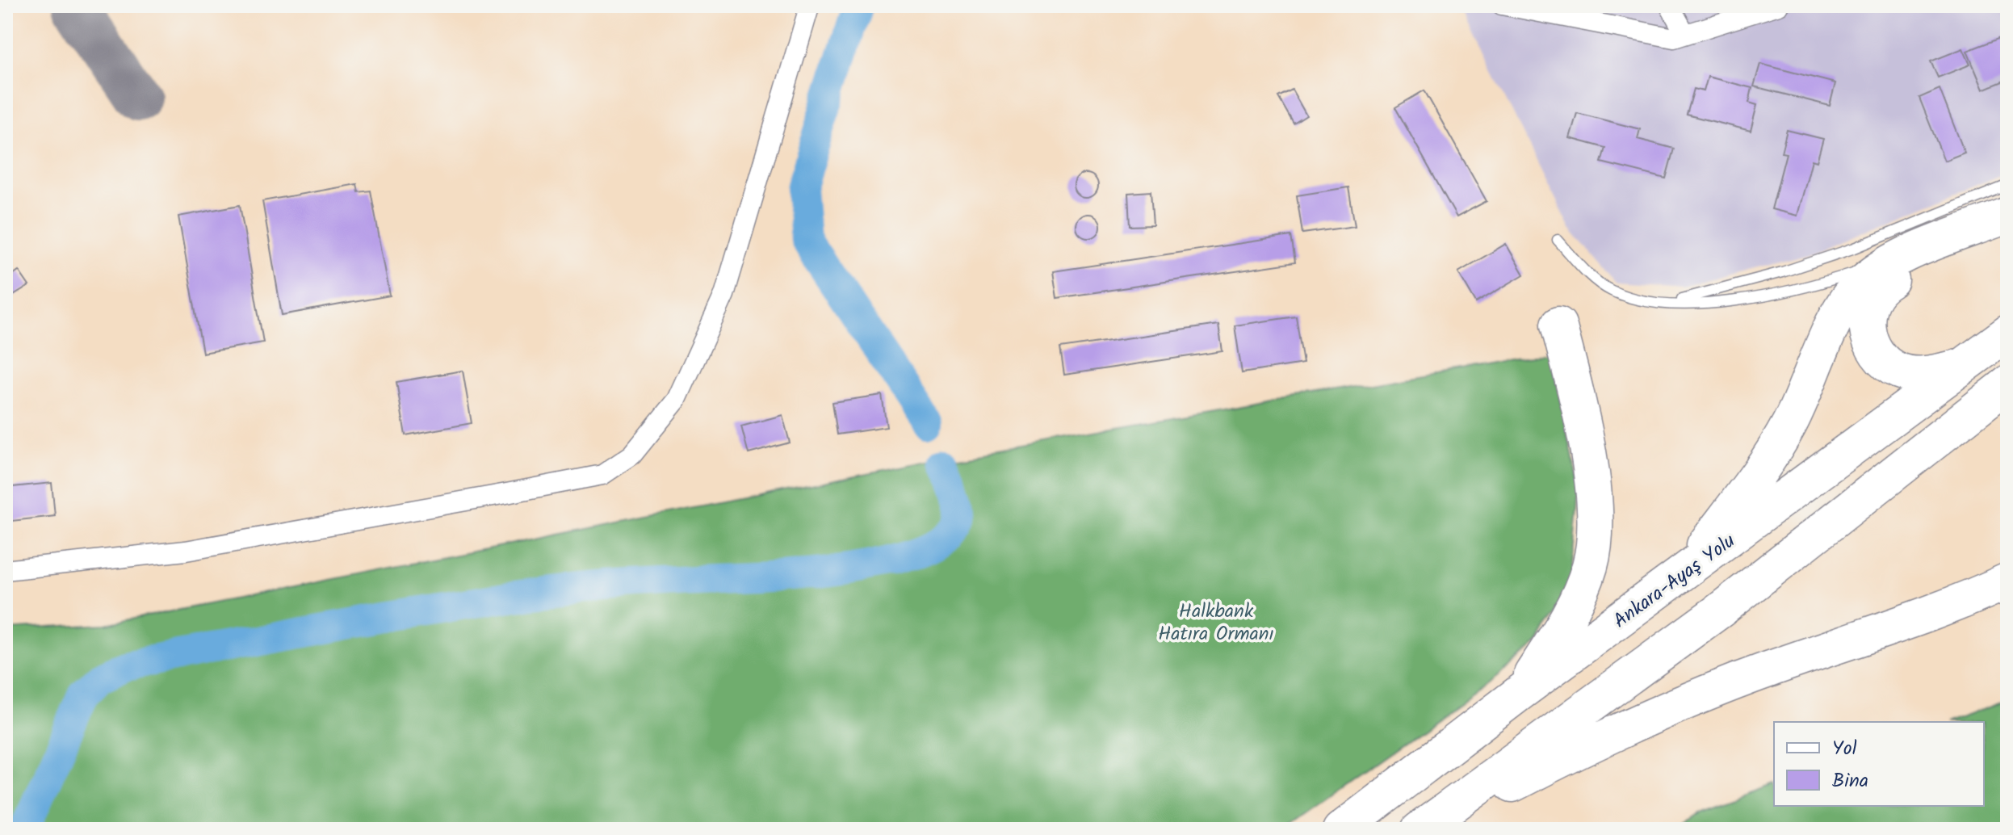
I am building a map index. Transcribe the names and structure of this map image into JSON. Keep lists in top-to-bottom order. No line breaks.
{"streets":{"highway":["Ankara-Ayaş Yolu"]},"parks":["Halkbank Hatıra Ormanı"],"legend":["Yol","Bina"]}
